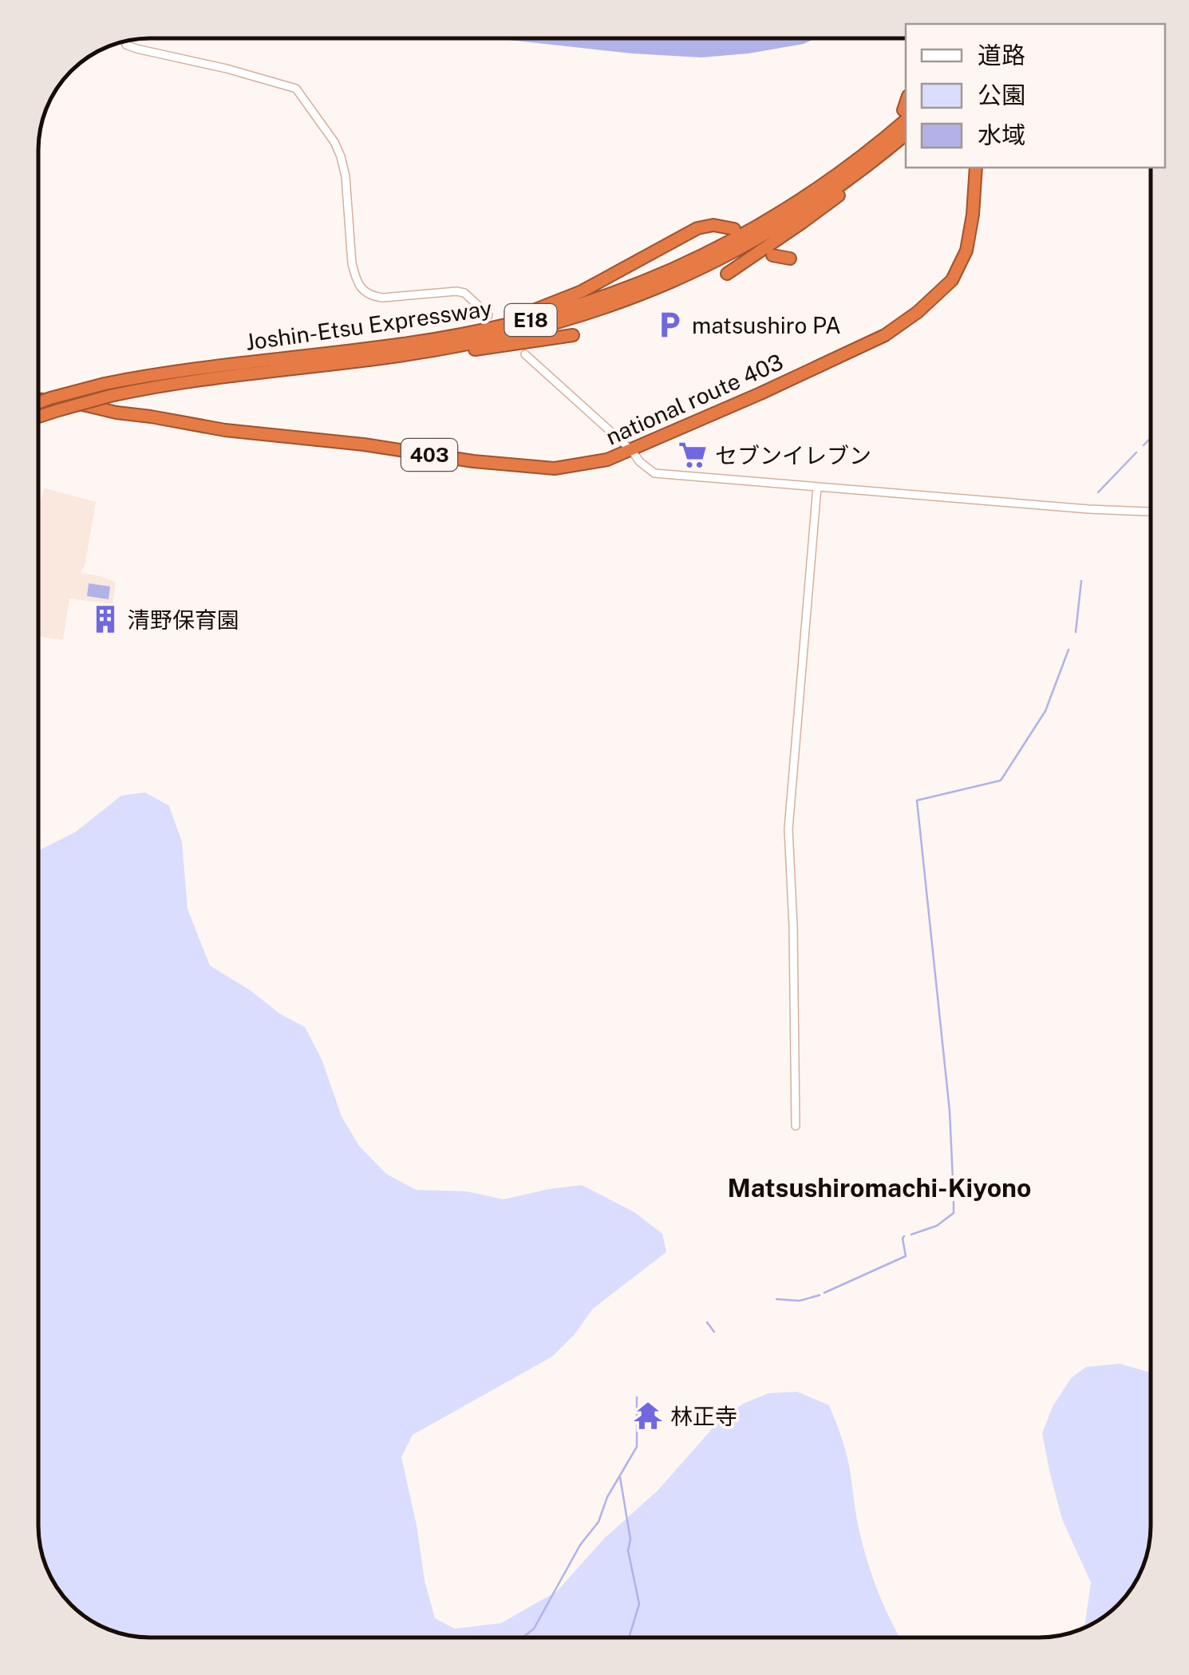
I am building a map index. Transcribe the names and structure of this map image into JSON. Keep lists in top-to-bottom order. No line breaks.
{"streets":{"highway":["E18","Joshin-Etsu Expressway","national route 403","403"]},"districts":["Matsushiromachi-Kiyono"],"places":{"parking":["matsushiro PA"],"supermarket":["セブンイレブン"],"building":["清野保育園"],"temple":["林正寺"]},"legend":["道路","公園","水域"]}
